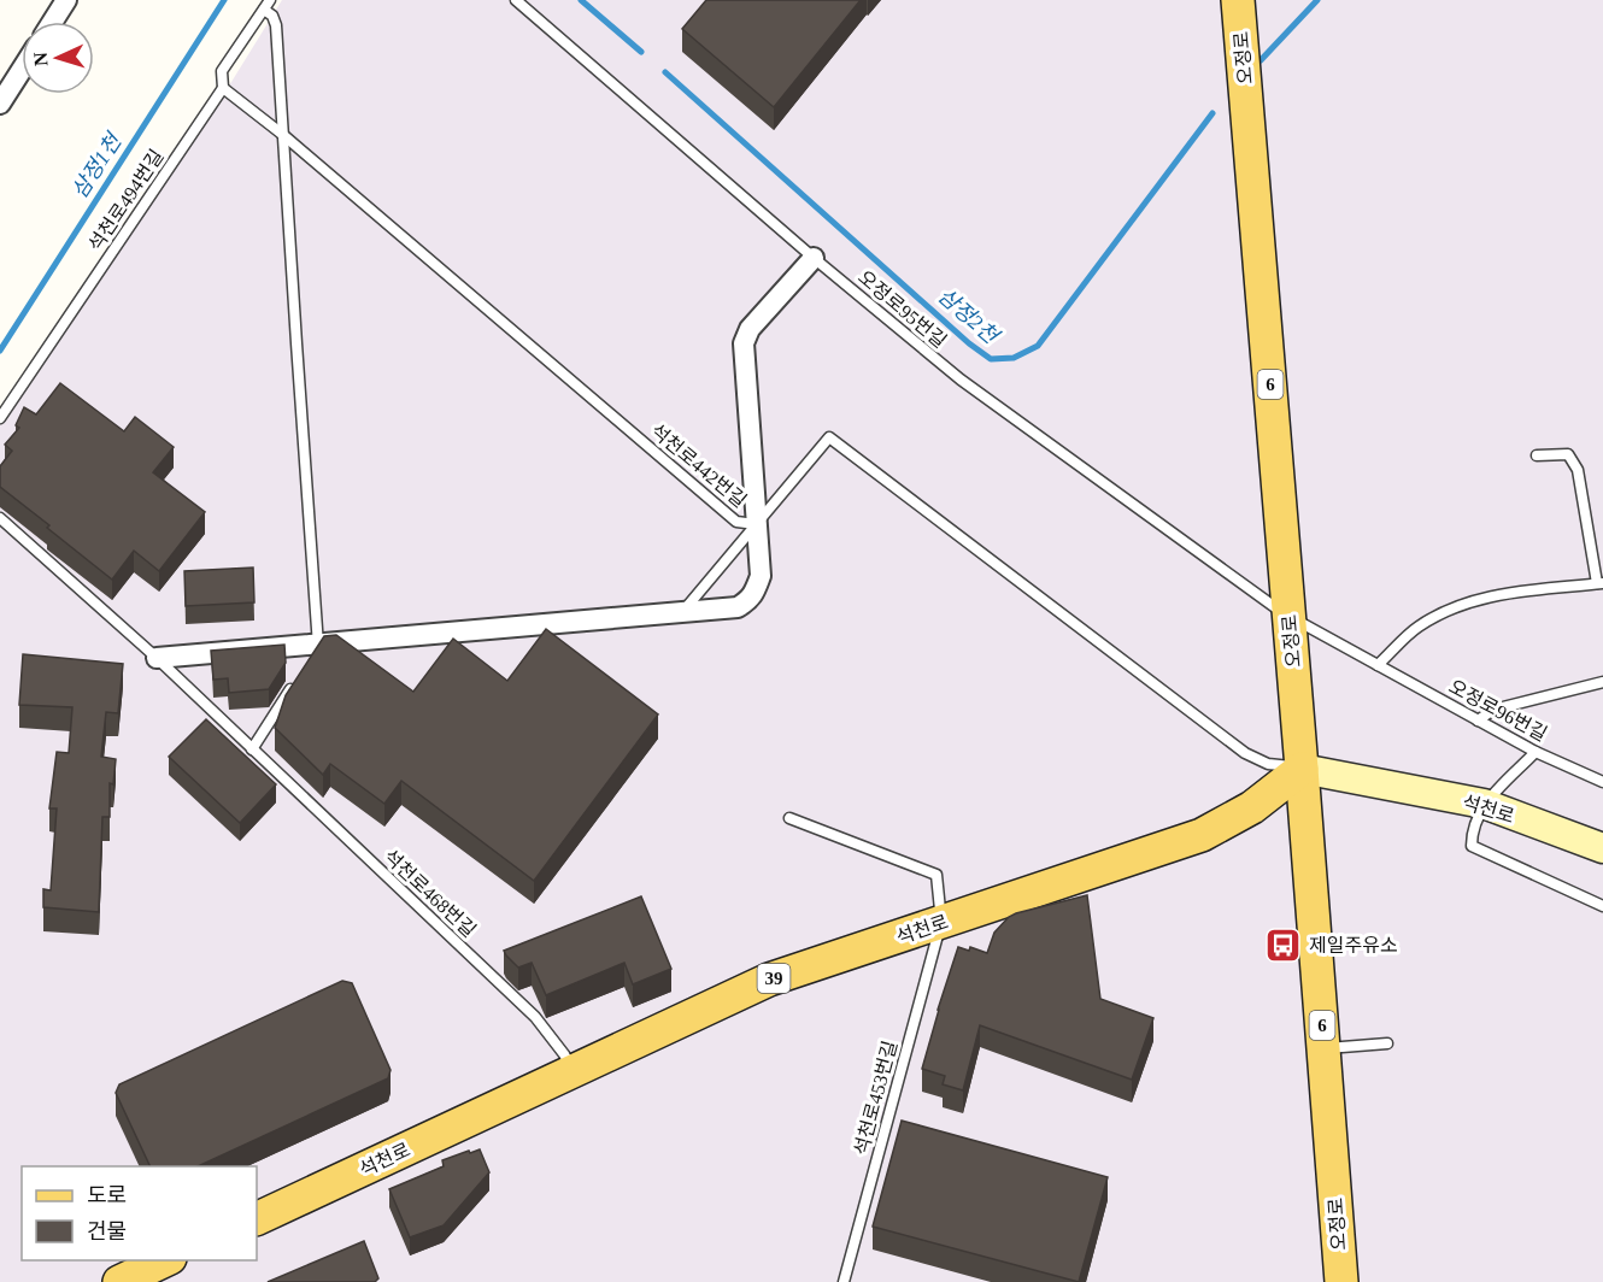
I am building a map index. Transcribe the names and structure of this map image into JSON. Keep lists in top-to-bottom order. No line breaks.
{"streets":{"main road":["오정로","6","석천로","39"],"lane":["석천로494번길","오정로95번길","석천로442번길","오정로96번길","석천로468번길","석천로453번길"]},"crossings":[["오정로","오정로95번길"],["오정로","석천로442번길"],["오정로","오정로96번길"],["오정로","석천로"],["석천로494번길","석천로442번길"],["오정로95번길","오정로96번길"],["석천로442번길","석천로"],["석천로","석천로468번길"],["석천로","석천로453번길"]],"water":["삼정1천","삼정2천"],"places":{"bus stop":["제일주유소"]},"legend":["도로","건물"],"north":"left"}
